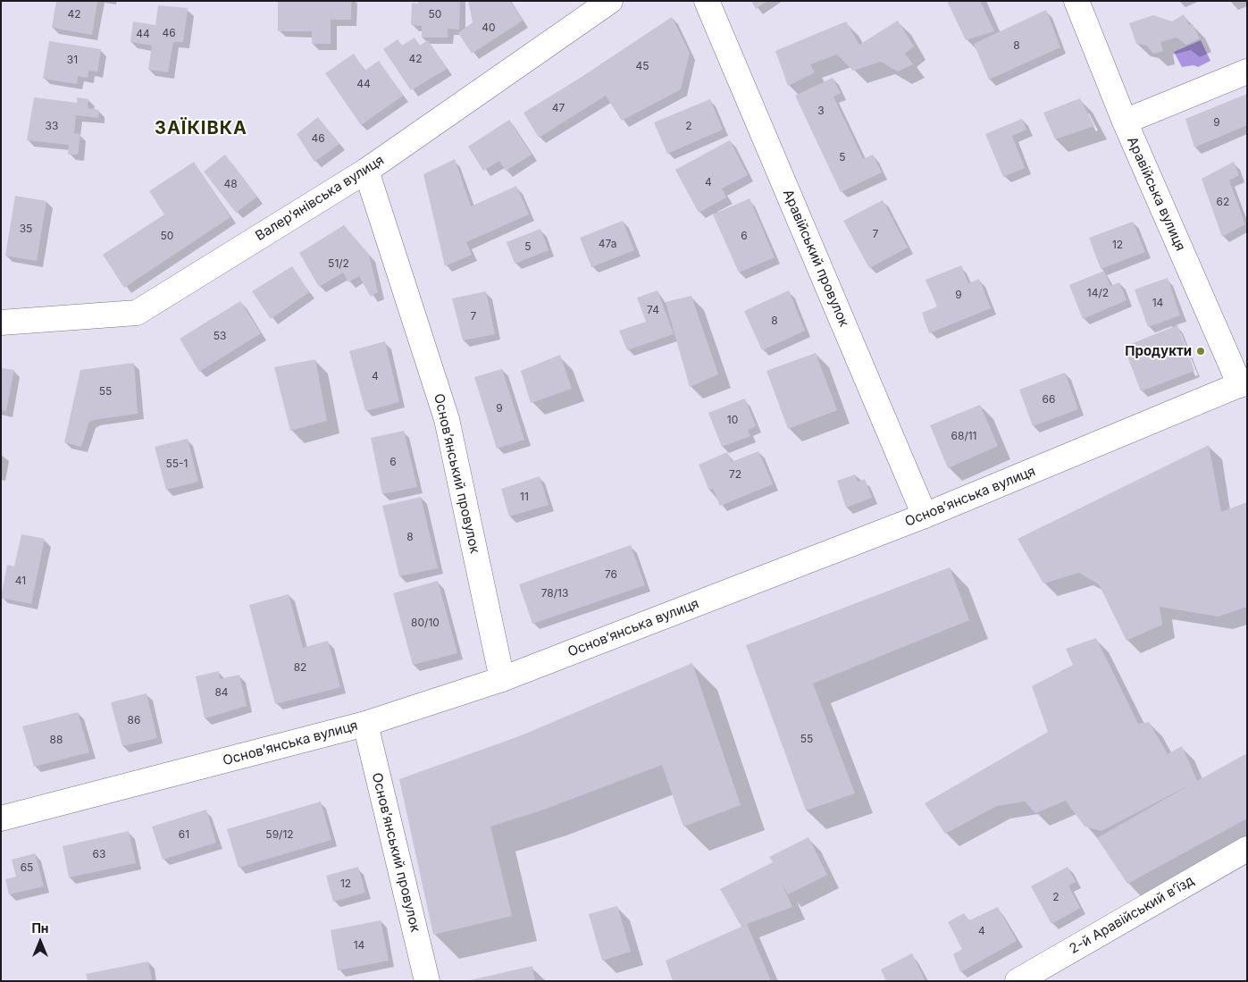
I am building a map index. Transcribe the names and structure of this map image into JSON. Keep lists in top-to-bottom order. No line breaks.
{"streets":{"street":["Аравійська вулиця","Валер’янівська вулиця","Аравійський провулок","Основ’янський провулок","Основ’янська вулиця","2-й Аравійський в’їзд"]},"crossings":[["Аравійська вулиця","Основ’янська вулиця"],["Валер’янівська вулиця","Основ’янський провулок"],["Аравійський провулок","Основ’янська вулиця"],["Основ’янський провулок","Основ’янська вулиця"]],"districts":["ЗАЇКІВКА"],"places":["Продукти"],"house_numbers":["42","50","40","46","44","8","42","31","45","44","47","3","9","33","2","46","5","4","48","62","35","7","50","6","47а","12","5","51/2","14/2","9","14","74","7","8","53","4","55","66","9","10","68/11","6","55-1","72","11","8","76","41","78/13","80/10","82","84","86","55","88","61","59/12","63","65","12","2","4","14"],"north":"top"}
